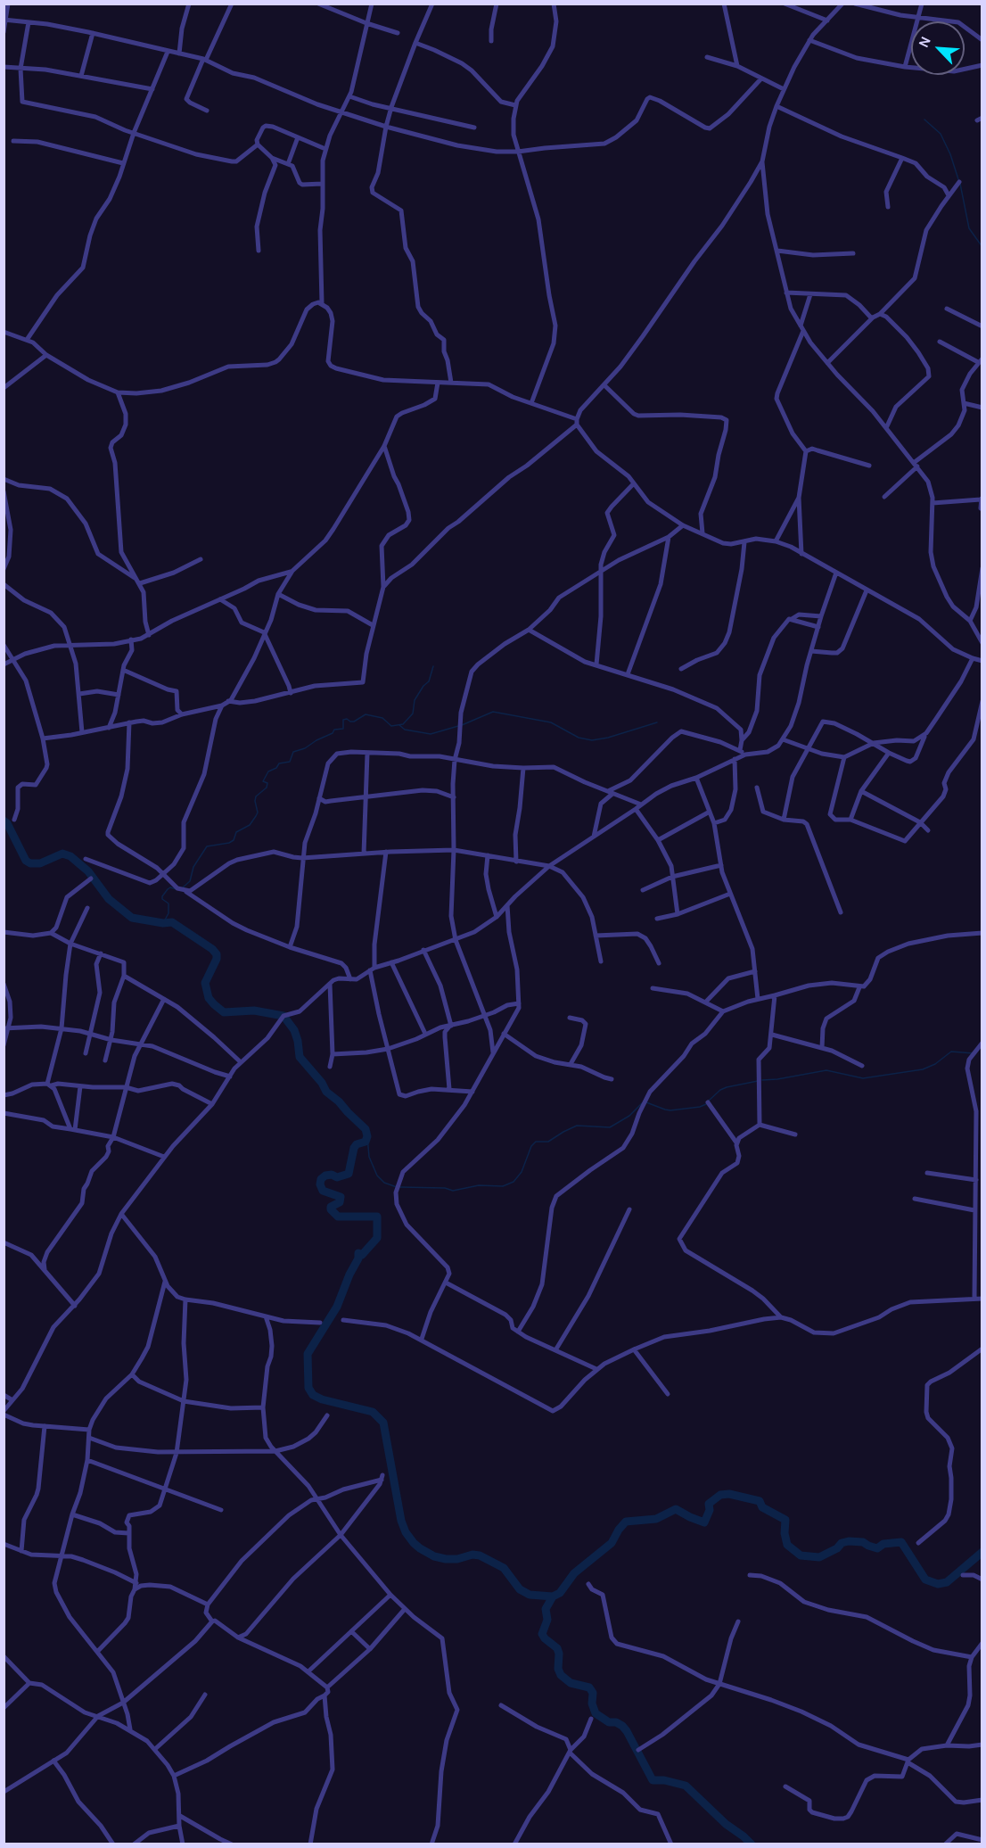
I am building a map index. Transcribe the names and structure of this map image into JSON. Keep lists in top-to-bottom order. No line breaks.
{"north":"top left"}
